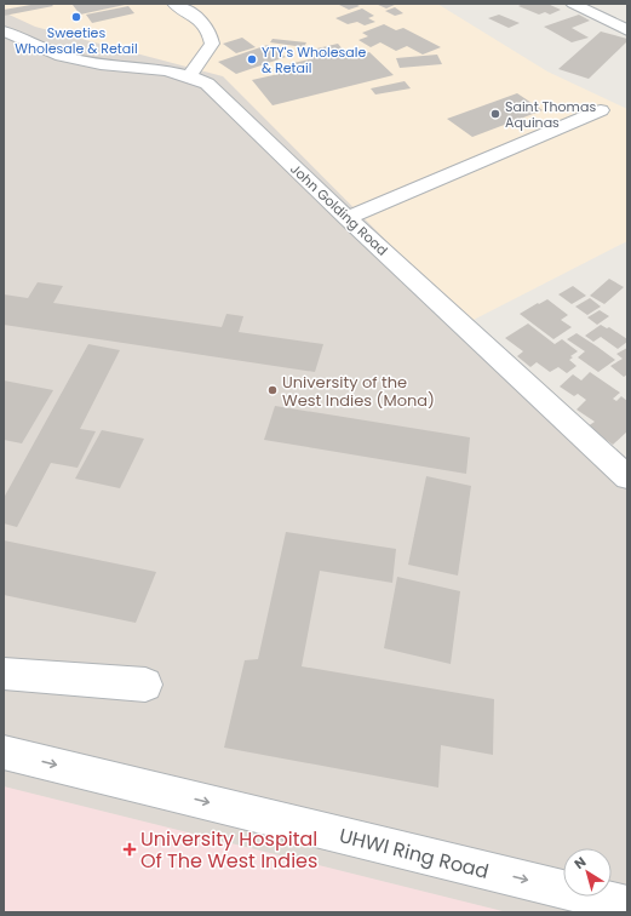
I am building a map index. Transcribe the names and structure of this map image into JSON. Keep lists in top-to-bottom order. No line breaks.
{"streets":{"street":["John Golding Road","UHWI Ring Road"]},"one_way":["UHWI Ring Road"],"places":{"other":["Sweeties Wholesale & Retail","YTY's Wholesale & Retail","Saint Thomas Aquinas","University of the West Indies (Mona)"],"health":["University Hospital Of The West Indies"]},"north":"top left"}
